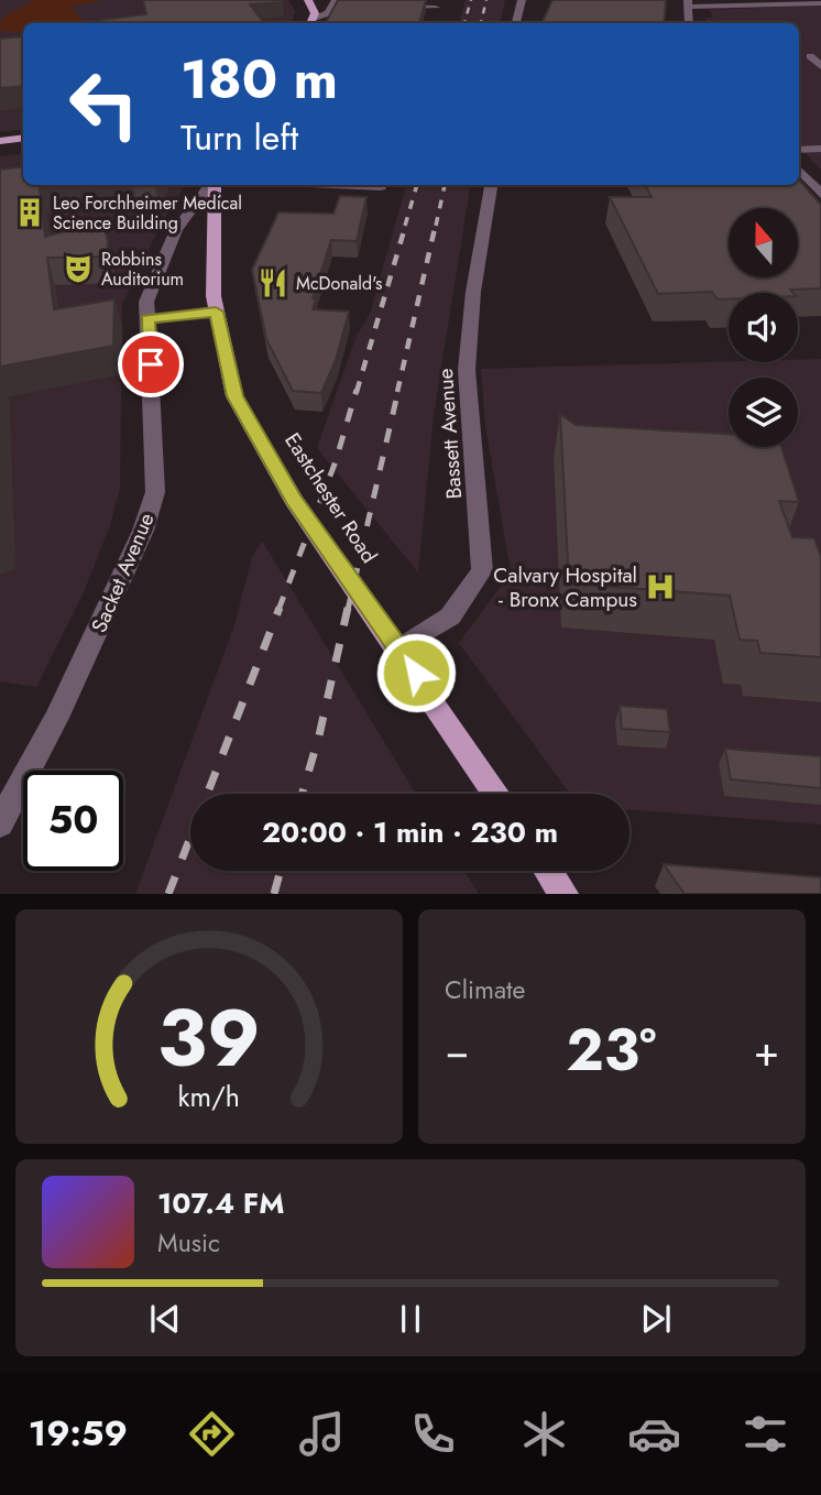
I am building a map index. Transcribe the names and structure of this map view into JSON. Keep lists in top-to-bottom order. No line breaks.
{"streets":{"main road":["Eastchester Road"],"street":["Bassett Avenue","Sacket Avenue"]},"crossings":[["Bassett Avenue","Eastchester Road"]],"places":{"building":["Leo Forchheimer Medical Science Building"],"theatre":["Robbins Auditorium"],"restaurant":["McDonald's"],"hospital":["Calvary Hospital - Bronx Campus"]},"north":"top","page":{"turn":["180 m","Turn left"],"limit":"50","trip":"20:00 · 1 min · 230 m","tile":"Climate","heat":["−","23°","+"],"song":["107.4 FM","Music"],"tabs":"19:59","gauge":["39","km/h"]}}
